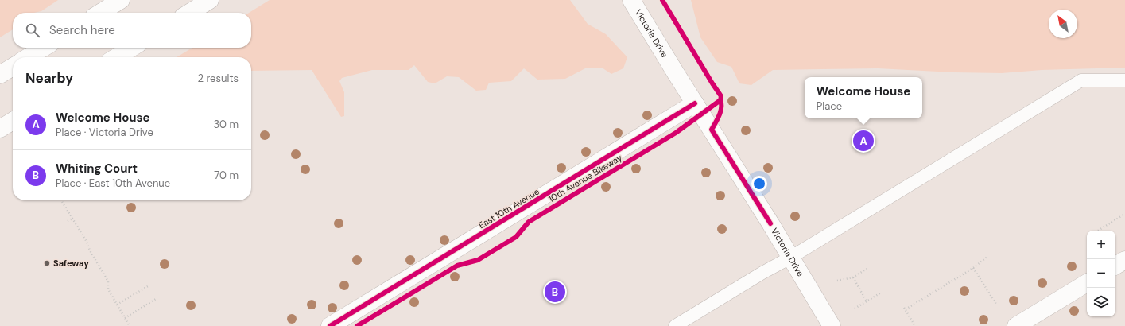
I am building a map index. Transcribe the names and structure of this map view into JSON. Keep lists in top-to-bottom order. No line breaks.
{"streets":{"street":["Victoria Drive","East 10th Avenue"],"cycle path":["10th Avenue Bikeway"]},"crossings":[["Victoria Drive","East 10th Avenue"]],"places":["Safeway"],"north":"top left","page":{"search":"Search here","heading":["Nearby","2 results"],"popup":["Welcome House","Place"],"list":[{"mark":"A","name":"Welcome House","note":"Place · Victoria Drive","value":"30 m"},{"mark":"B","name":"Whiting Court","note":"Place · East 10th Avenue","value":"70 m"}],"pins":["A","B"],"map_buttons":["+","−"]}}
